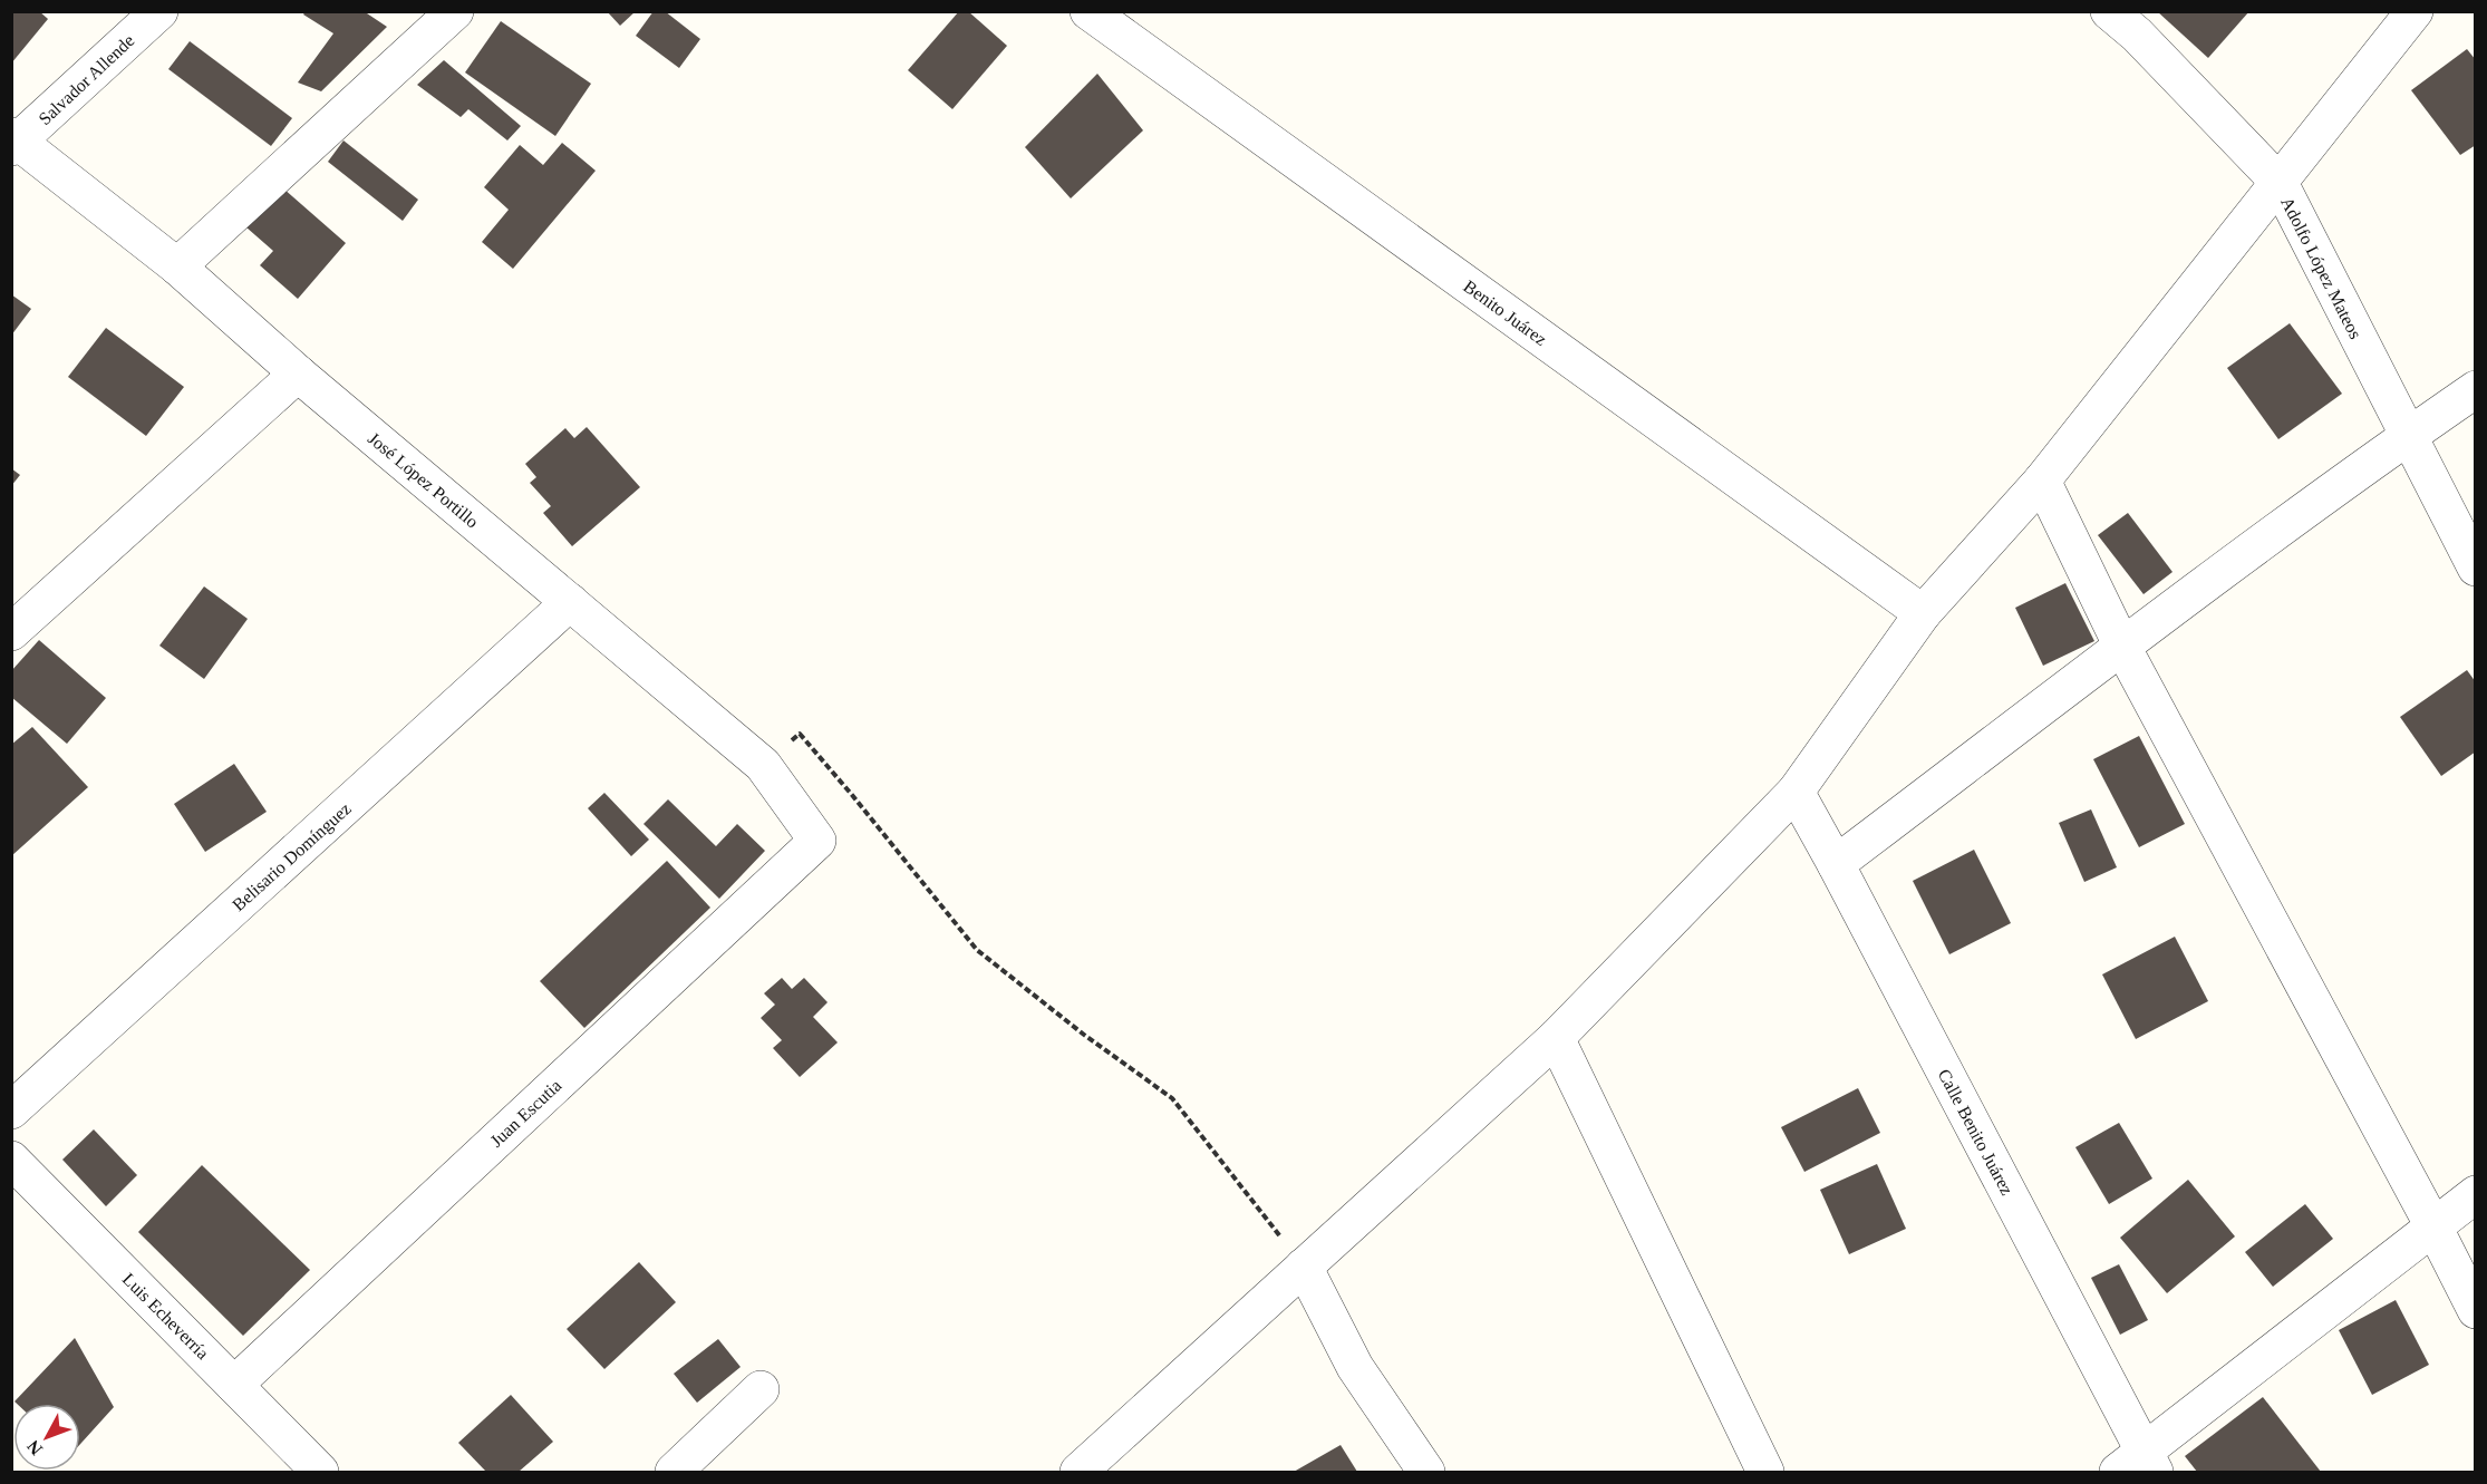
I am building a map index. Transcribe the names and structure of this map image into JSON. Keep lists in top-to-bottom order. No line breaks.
{"streets":{"street":["Salvador Allende","Adolfo López Mateos","Benito Juárez","José López Portillo","Belisario Domínguez","Juan Escutia","Calle Benito Juárez","Luis Echeverría"]},"crossings":[["Salvador Allende","José López Portillo"],["José López Portillo","Belisario Domínguez"],["José López Portillo","Juan Escutia"],["Juan Escutia","Luis Echeverría"]],"north":"bottom left"}
